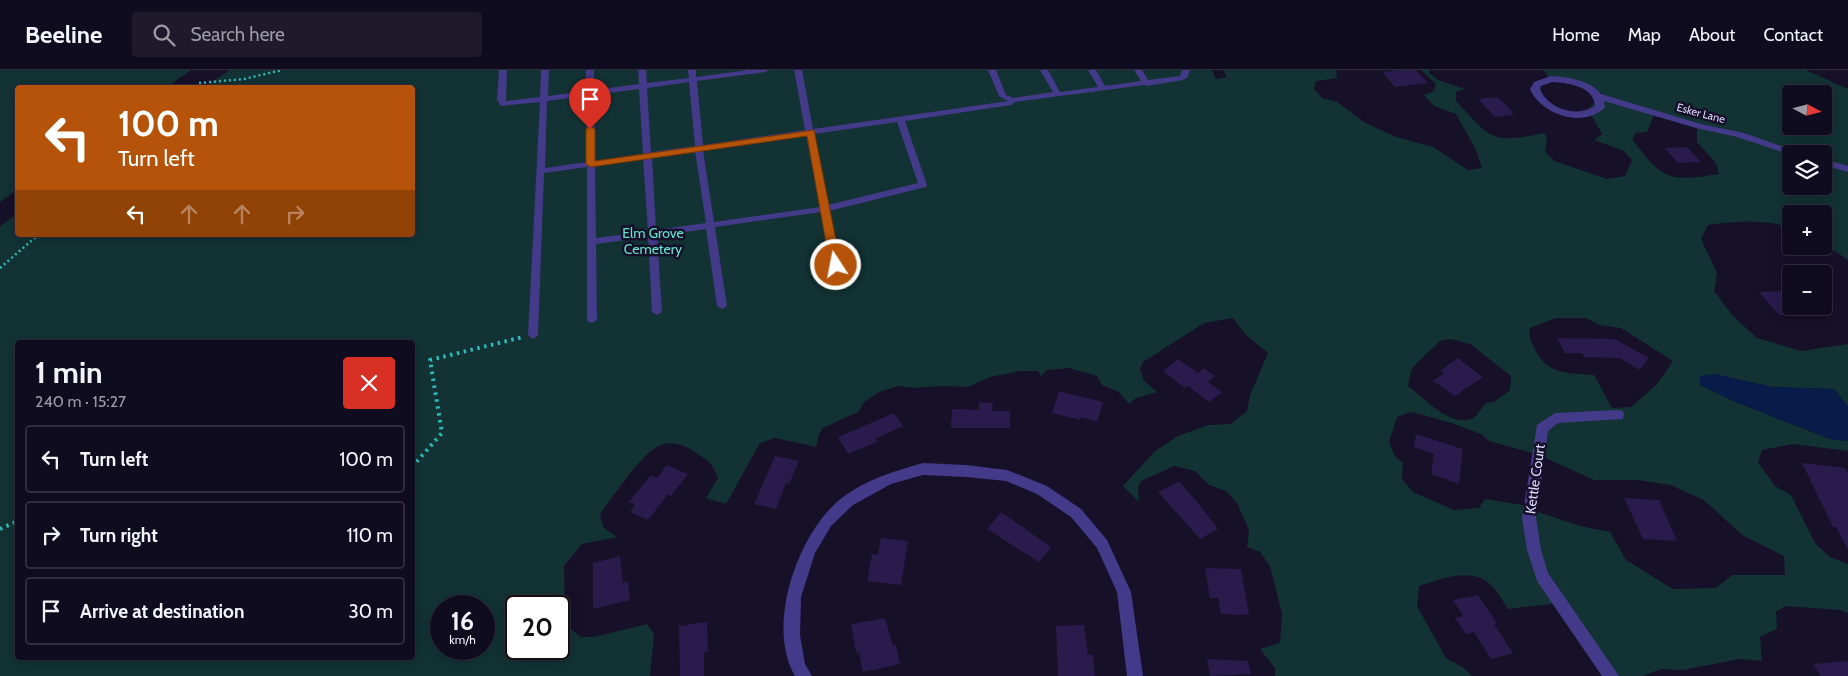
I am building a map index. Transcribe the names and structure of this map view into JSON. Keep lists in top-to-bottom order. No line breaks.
{"streets":{"street":["Esker Lane","Kettle Court"]},"parks":["Elm Grove Cemetery"],"north":"right","page":{"header":"Beeline","search":"Search here","nav":["Home","Map","About","Contact"],"map_buttons":["+","−"],"turn":["100 m","Turn left"],"heading":["1 min","240 m · 15:27"],"list":[{"name":"Turn left","value":"100 m"},{"name":"Turn right","value":"110 m"},{"name":"Arrive at destination","value":"30 m"}],"speed":"16 km/h","limit":"20"}}
